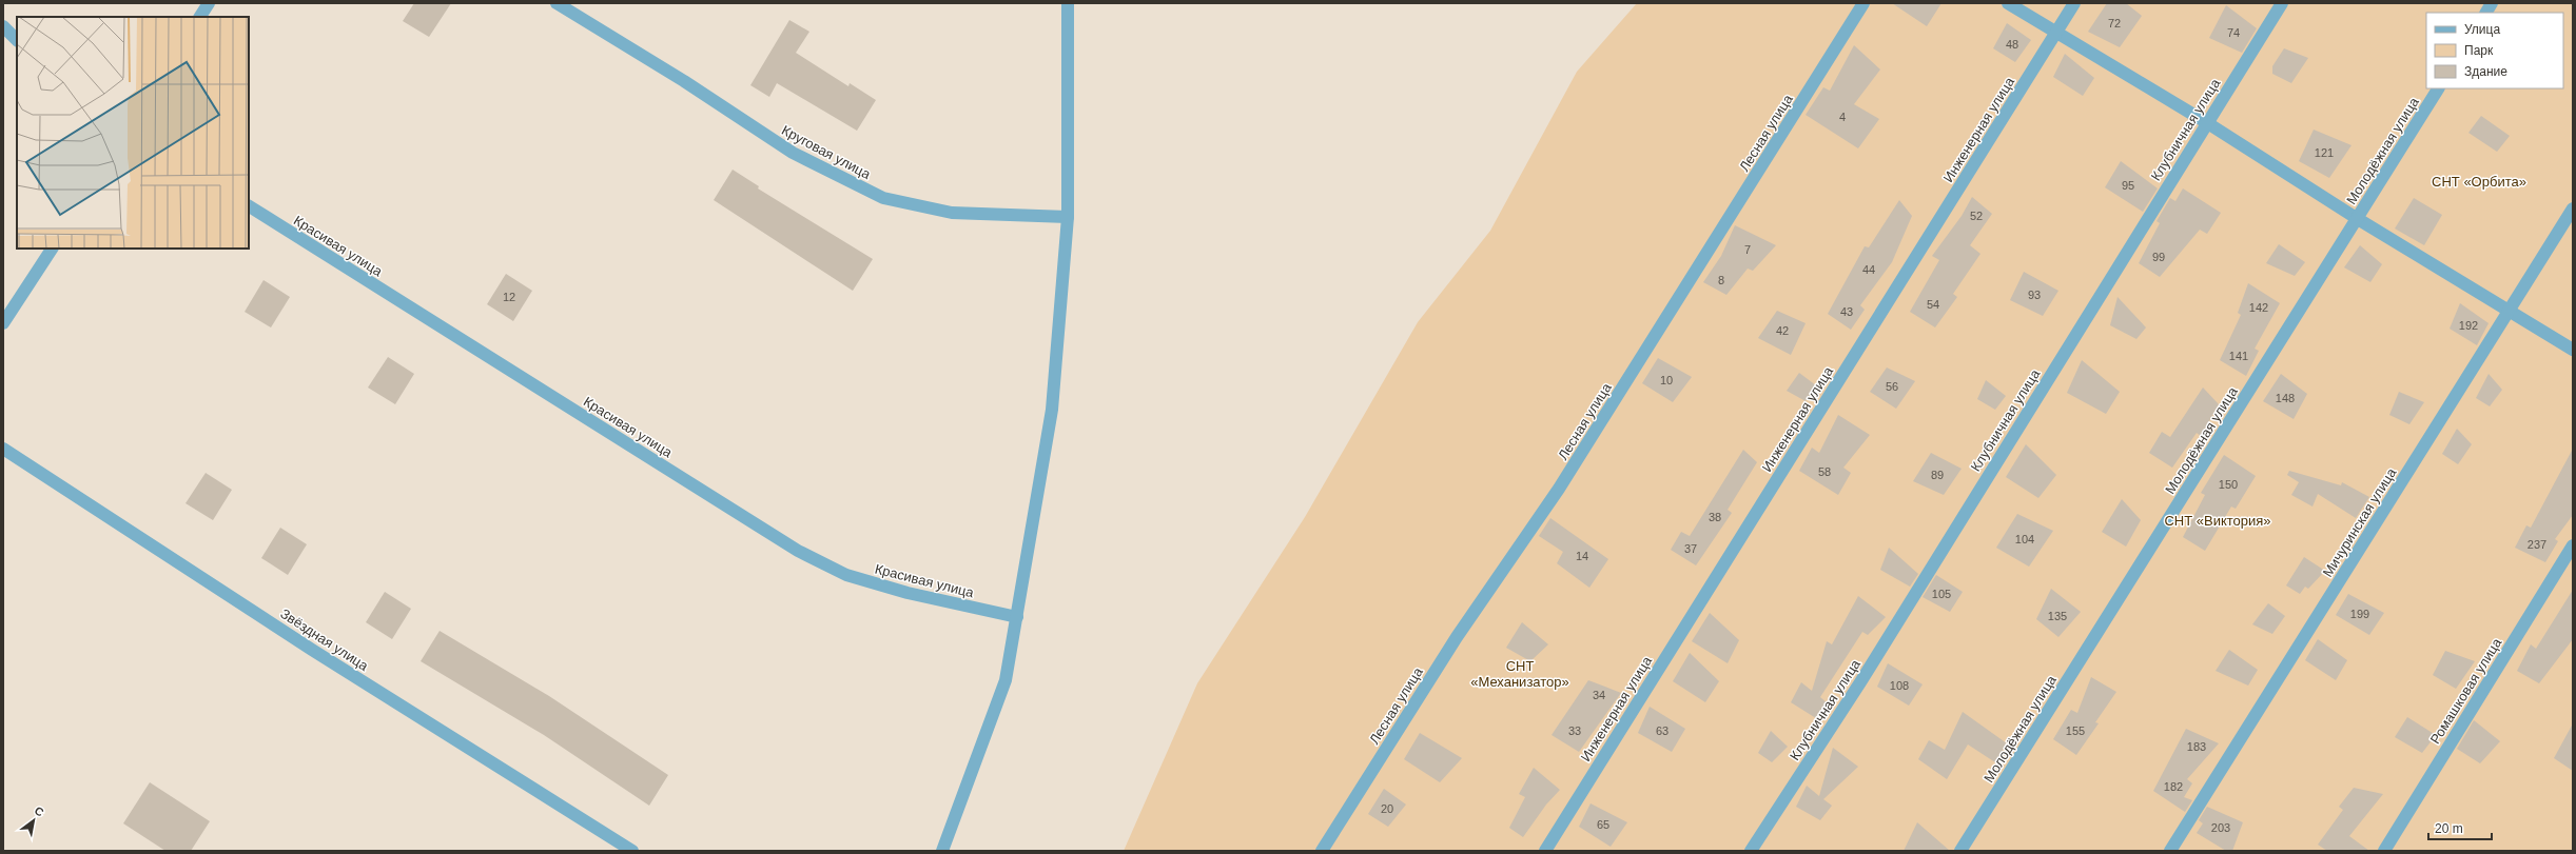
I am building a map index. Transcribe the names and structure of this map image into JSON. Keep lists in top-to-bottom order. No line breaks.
{"streets":{"street":["Инженерная улица","Клубничная улица","Лесная улица","Молодёжная улица","Круговая улица","Красивая улица","Мичуринская улица","Звёздная улица","Ромашковая улица"]},"parks":["СНТ «Орбита»","СНТ «Виктория»","СНТ «Механизатор»"],"house_numbers":["72","74","48","4","121","95","52","7","99","44","8","93","12","54","142","43","192","42","141","10","56","148","58","89","150","38","104","237","37","14","105","199","135","108","34","33","63","155","183","182","20","65","203"],"legend":["Улица","Парк","Здание"],"scale_bar":"20 m","north":"top right"}
